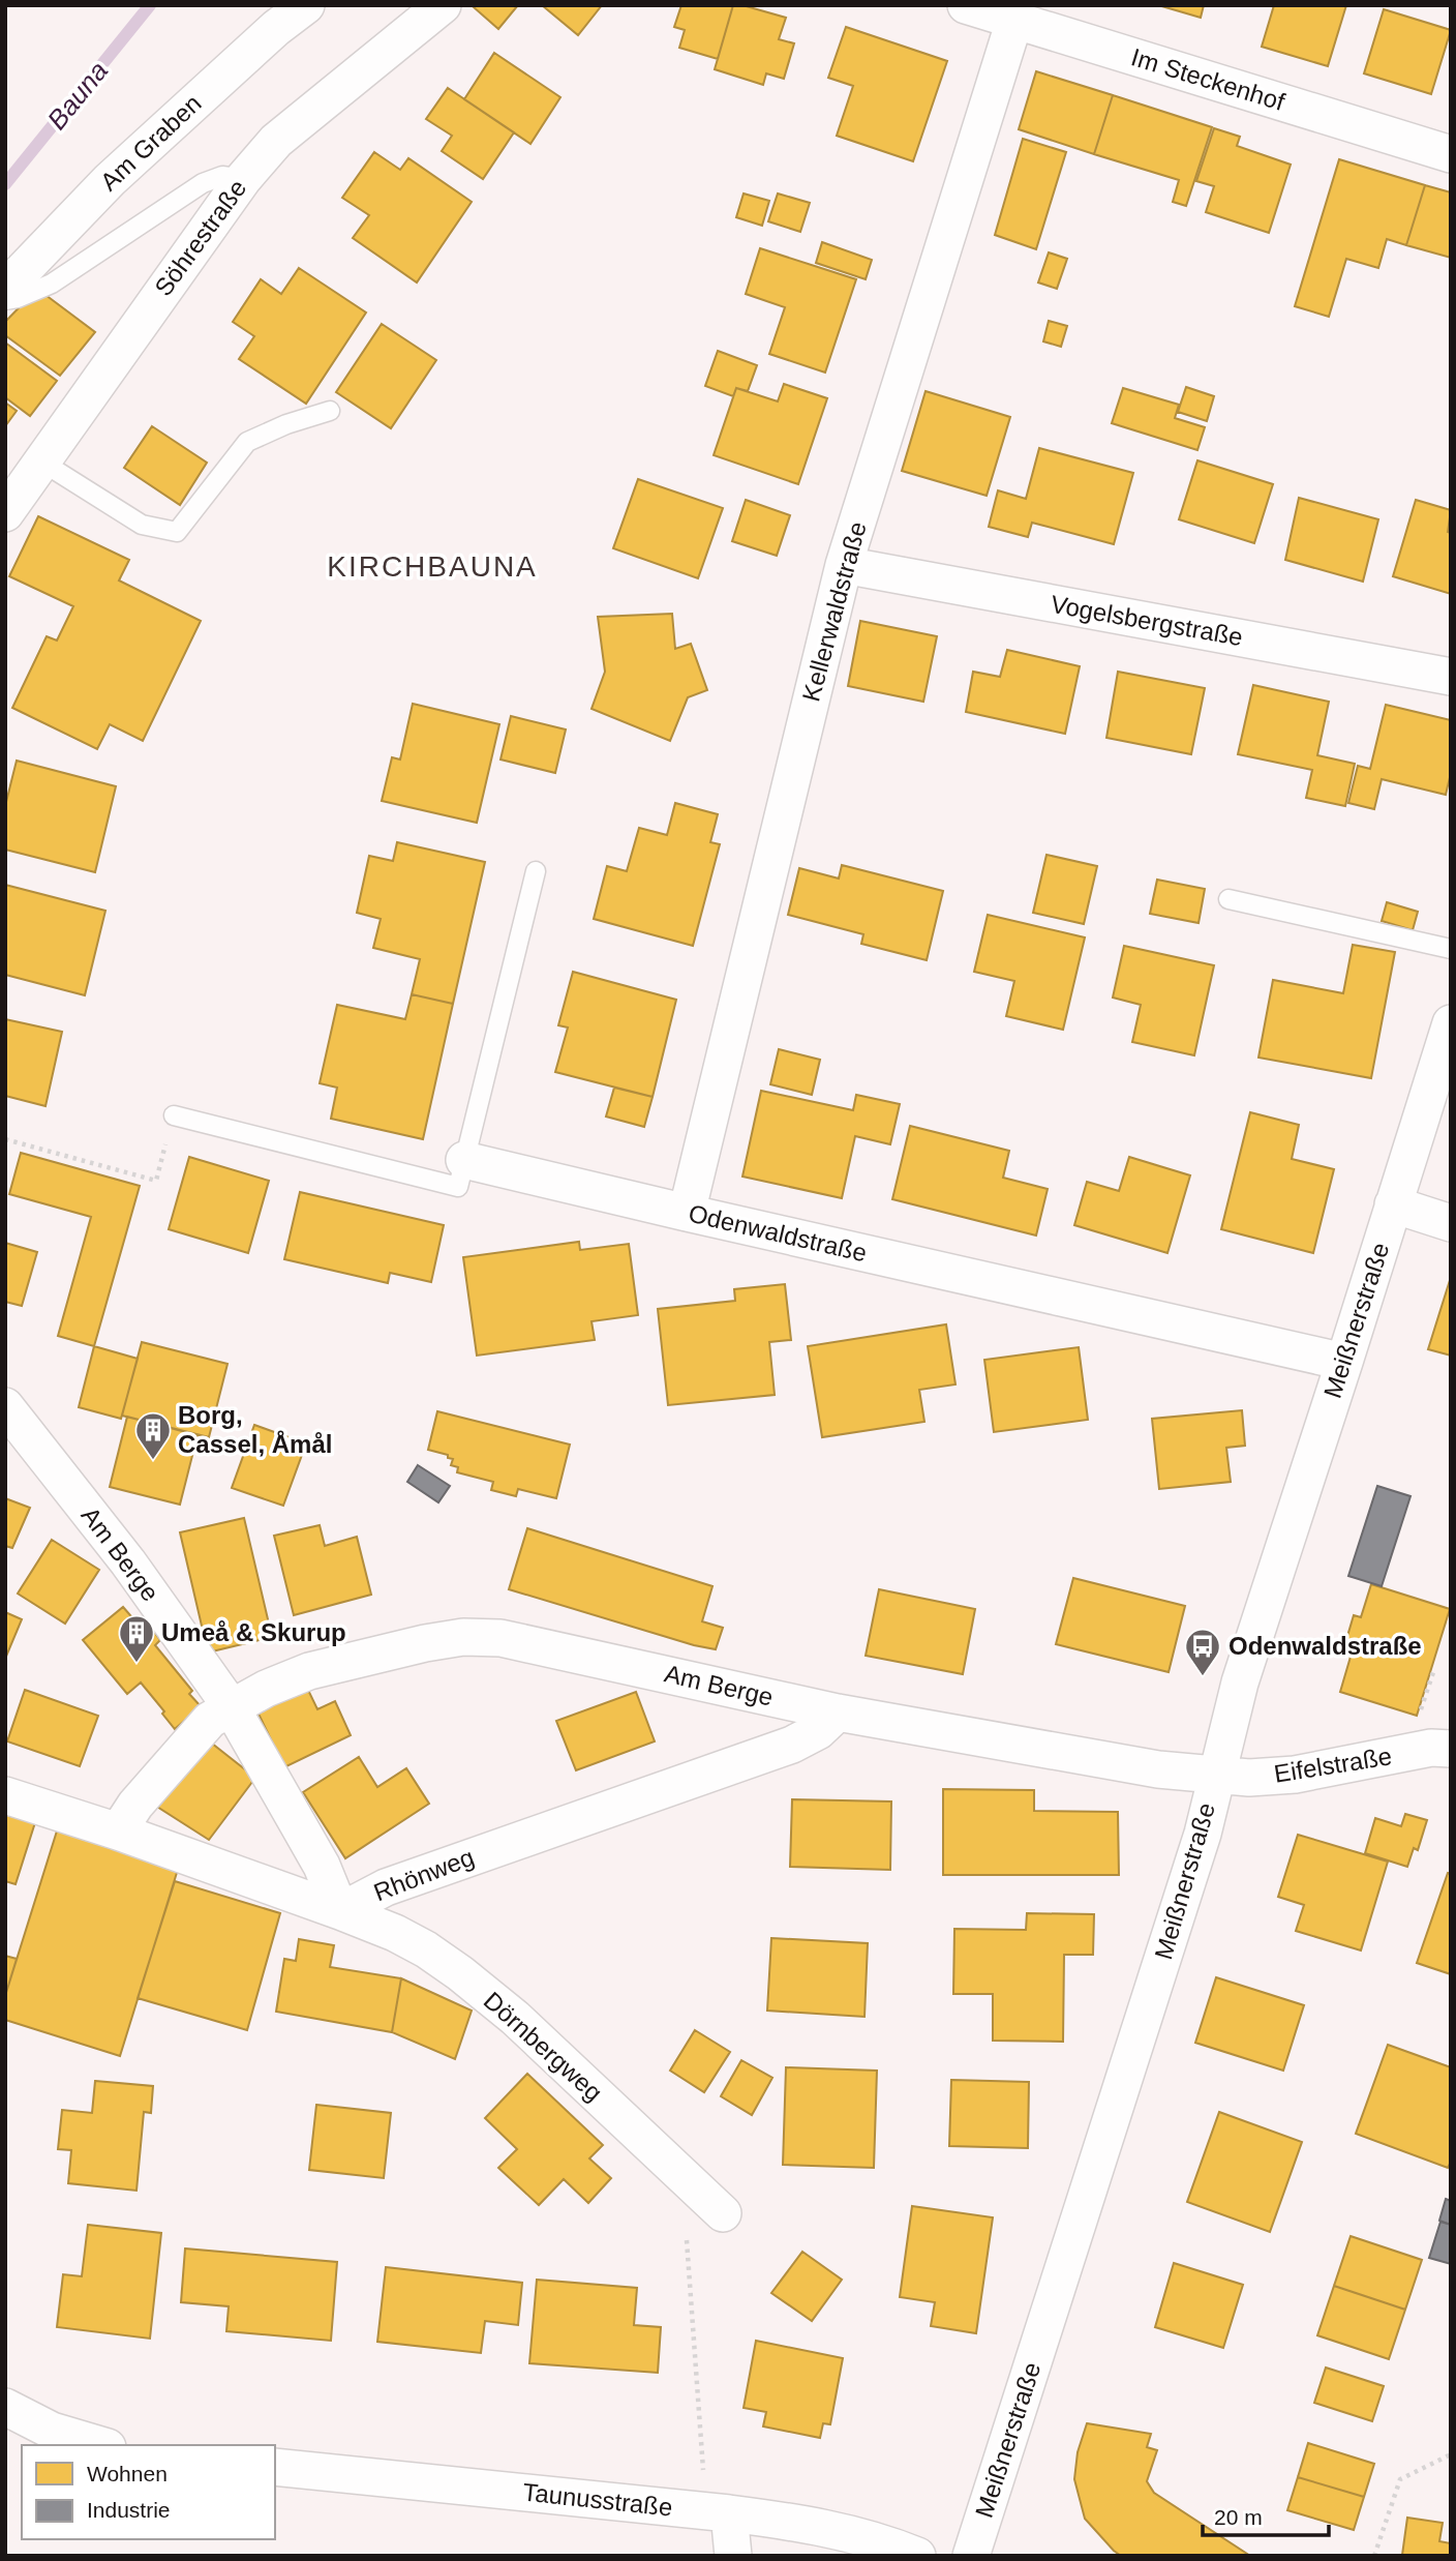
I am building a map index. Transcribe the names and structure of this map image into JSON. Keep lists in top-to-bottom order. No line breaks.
{"streets":{"street":["Im Steckenhof","Am Graben","Söhrestraße","Kellerwaldstraße","Vogelsbergstraße","Odenwaldstraße","Meißnerstraße","Am Berge","Eifelstraße","Rhönweg","Dörnbergweg","Taunusstraße"]},"crossings":[["Im Steckenhof","Kellerwaldstraße"],["Kellerwaldstraße","Vogelsbergstraße"],["Kellerwaldstraße","Odenwaldstraße"],["Odenwaldstraße","Meißnerstraße"],["Meißnerstraße","Am Berge"],["Meißnerstraße","Eifelstraße"],["Am Berge","Eifelstraße"],["Am Berge","Rhönweg"],["Am Berge","Dörnbergweg"],["Rhönweg","Dörnbergweg"]],"districts":["KIRCHBAUNA"],"water":["Bauna"],"places":{"building":["Borg, Cassel, Åmål","Umeå & Skurup"],"bus stop":["Odenwaldstraße"]},"legend":["Wohnen","Industrie"],"scale_bar":"20 m"}
